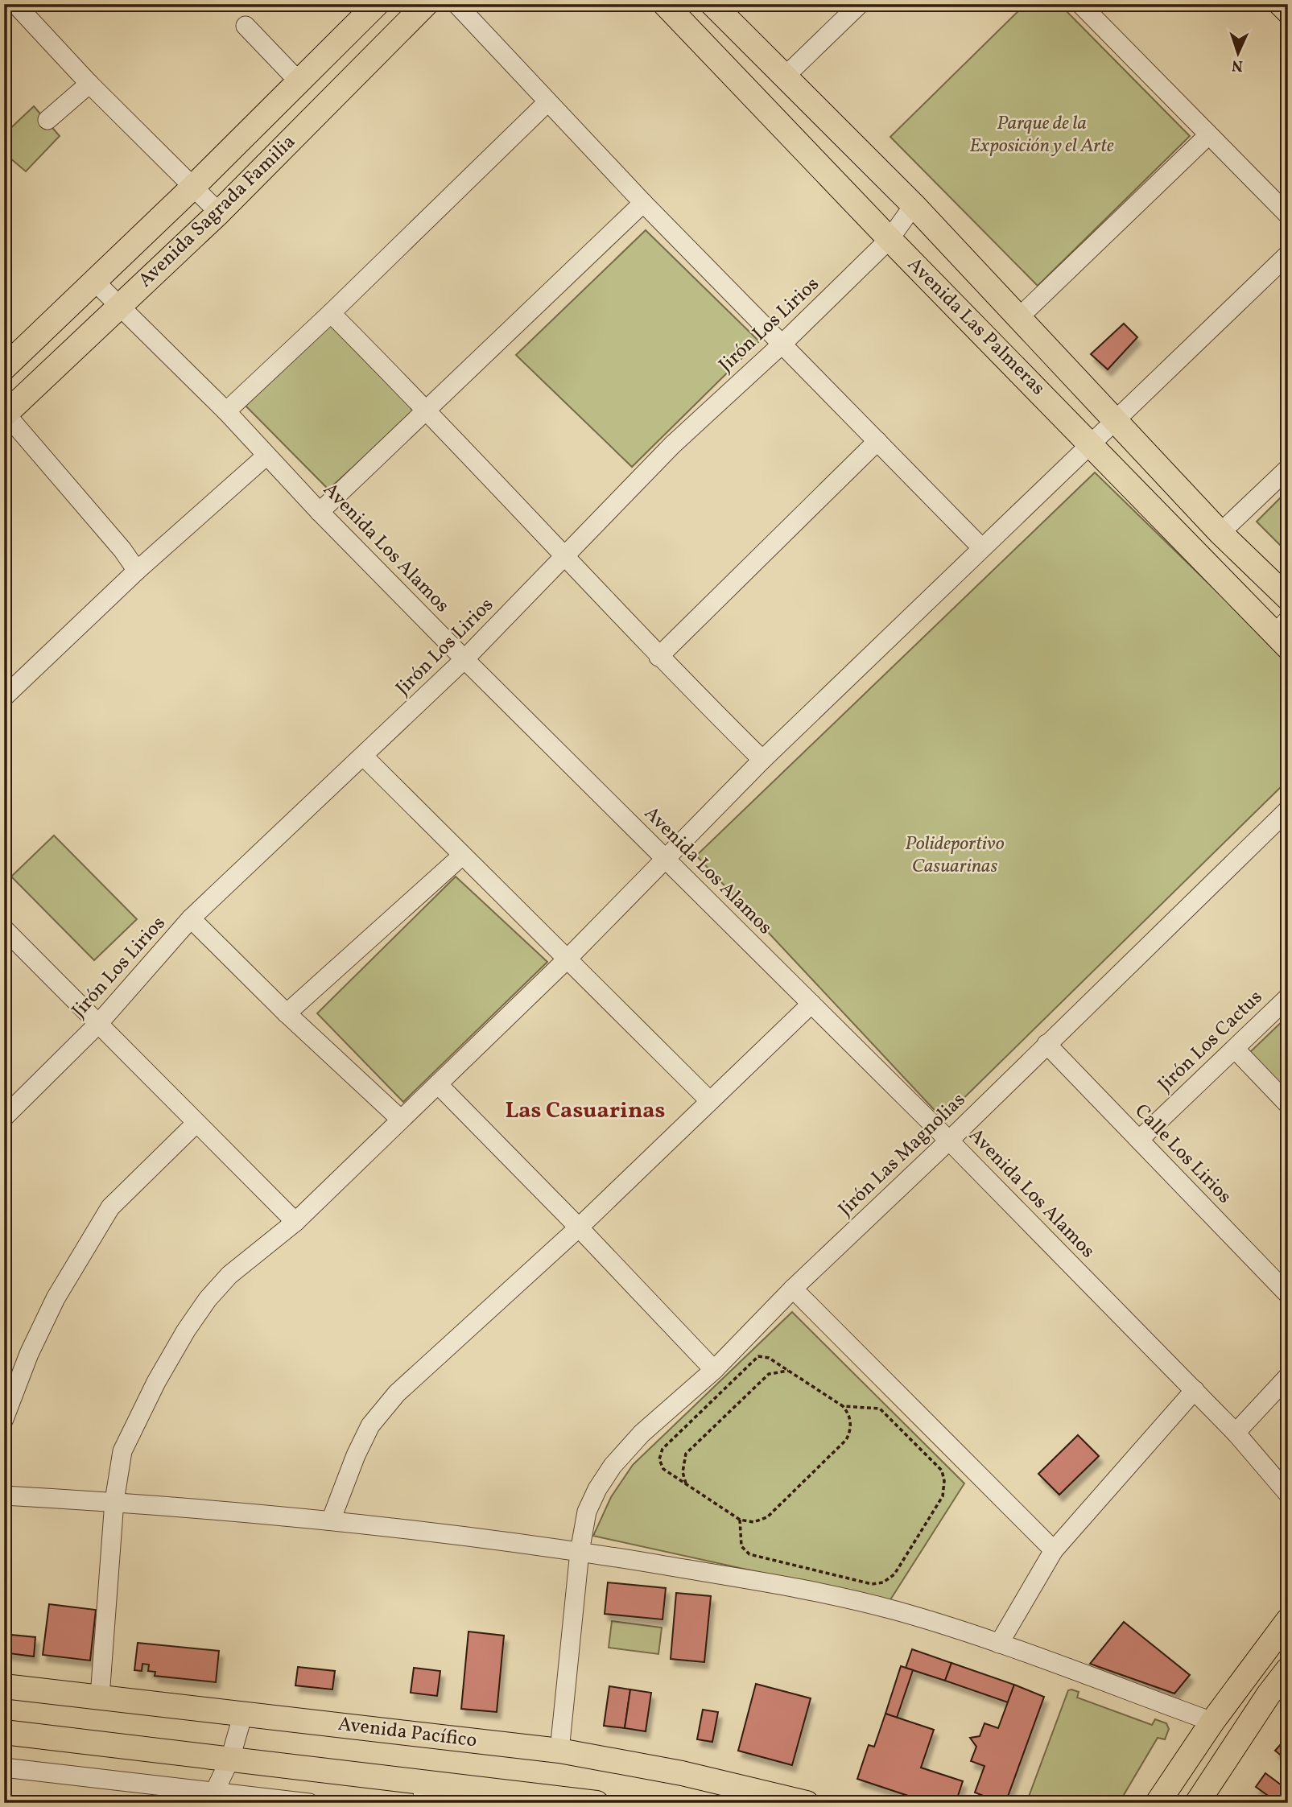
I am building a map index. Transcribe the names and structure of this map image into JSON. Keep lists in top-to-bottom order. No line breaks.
{"streets":{"main road":["Avenida Sagrada Familia","Avenida Las Palmeras","Avenida Pacífico"],"street":["Jirón Los Lirios","Avenida Los Alamos","Jirón Los Cactus","Calle Los Lirios","Jirón Las Magnolias"]},"crossings":[["Avenida Sagrada Familia","Avenida Los Alamos"],["Jirón Los Lirios","Avenida Las Palmeras"],["Jirón Los Lirios","Avenida Los Alamos"],["Avenida Los Alamos","Jirón Las Magnolias"],["Jirón Los Cactus","Calle Los Lirios"],["Calle Los Lirios","Jirón Las Magnolias"],["Jirón Las Magnolias","Avenida Pacífico"]],"districts":["Las Casuarinas"],"parks":["Parque de la Exposición y el Arte","Polideportivo Casuarinas"],"north":"bottom"}
